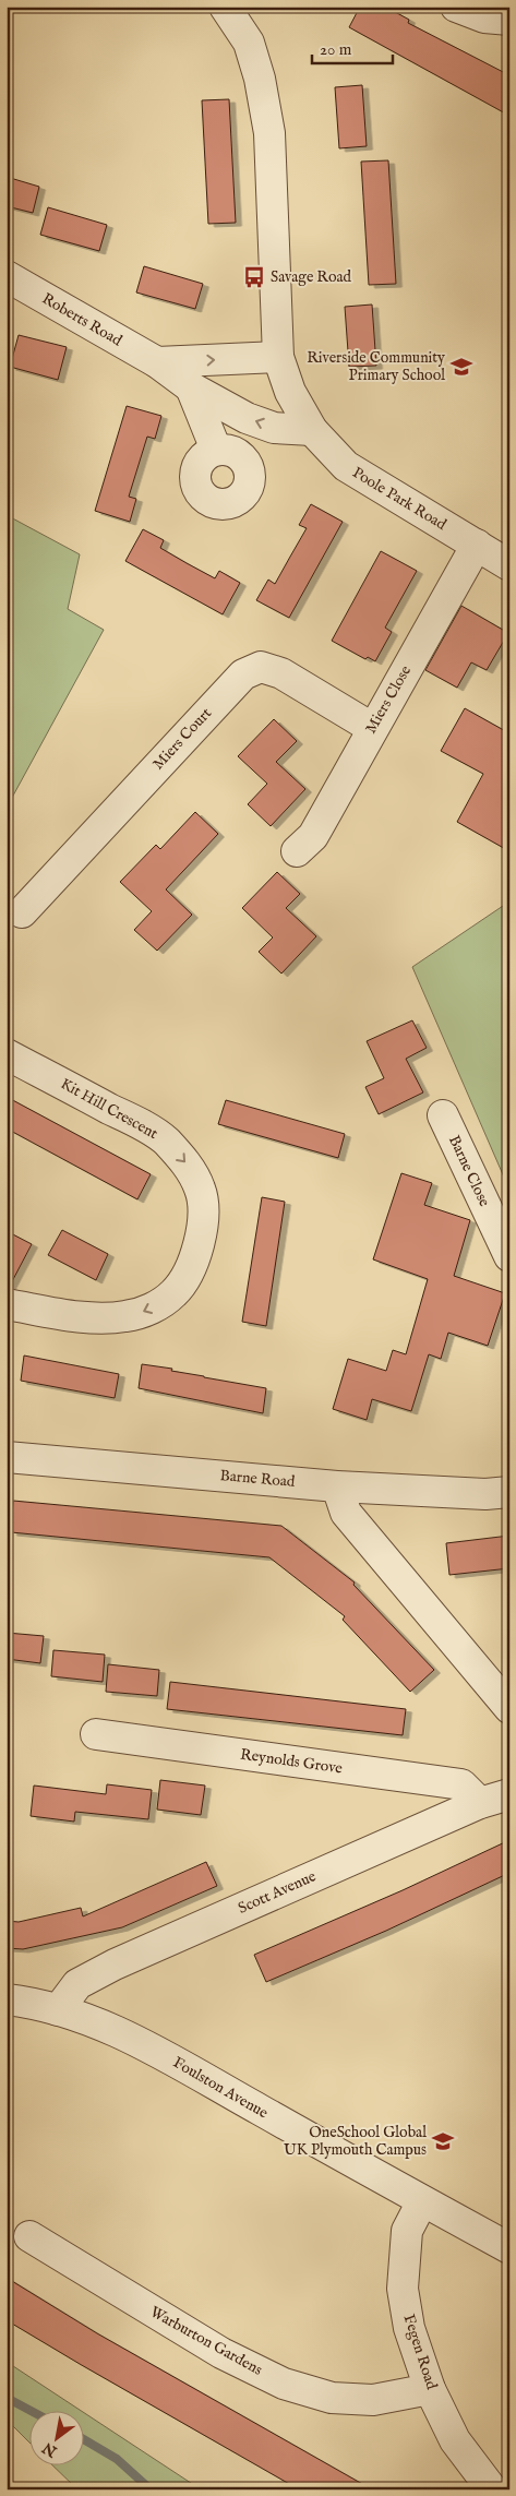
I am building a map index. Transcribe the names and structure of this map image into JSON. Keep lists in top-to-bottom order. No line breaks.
{"streets":{"street":["Roberts Road","Poole Park Road","Miers Close","Miers Court","Kit Hill Crescent","Barne Close","Barne Road","Reynolds Grove","Scott Avenue","Foulston Avenue","Warburton Gardens","Fegen Road"]},"crossings":[["Roberts Road","Poole Park Road"],["Poole Park Road","Miers Close"],["Miers Close","Miers Court"],["Reynolds Grove","Scott Avenue"],["Scott Avenue","Foulston Avenue"],["Foulston Avenue","Fegen Road"],["Warburton Gardens","Fegen Road"]],"places":{"bus stop":["Savage Road"],"school or university":["Riverside Community Primary School","OneSchool Global UK Plymouth Campus"]},"scale_bar":"20 m","north":"bottom left"}
